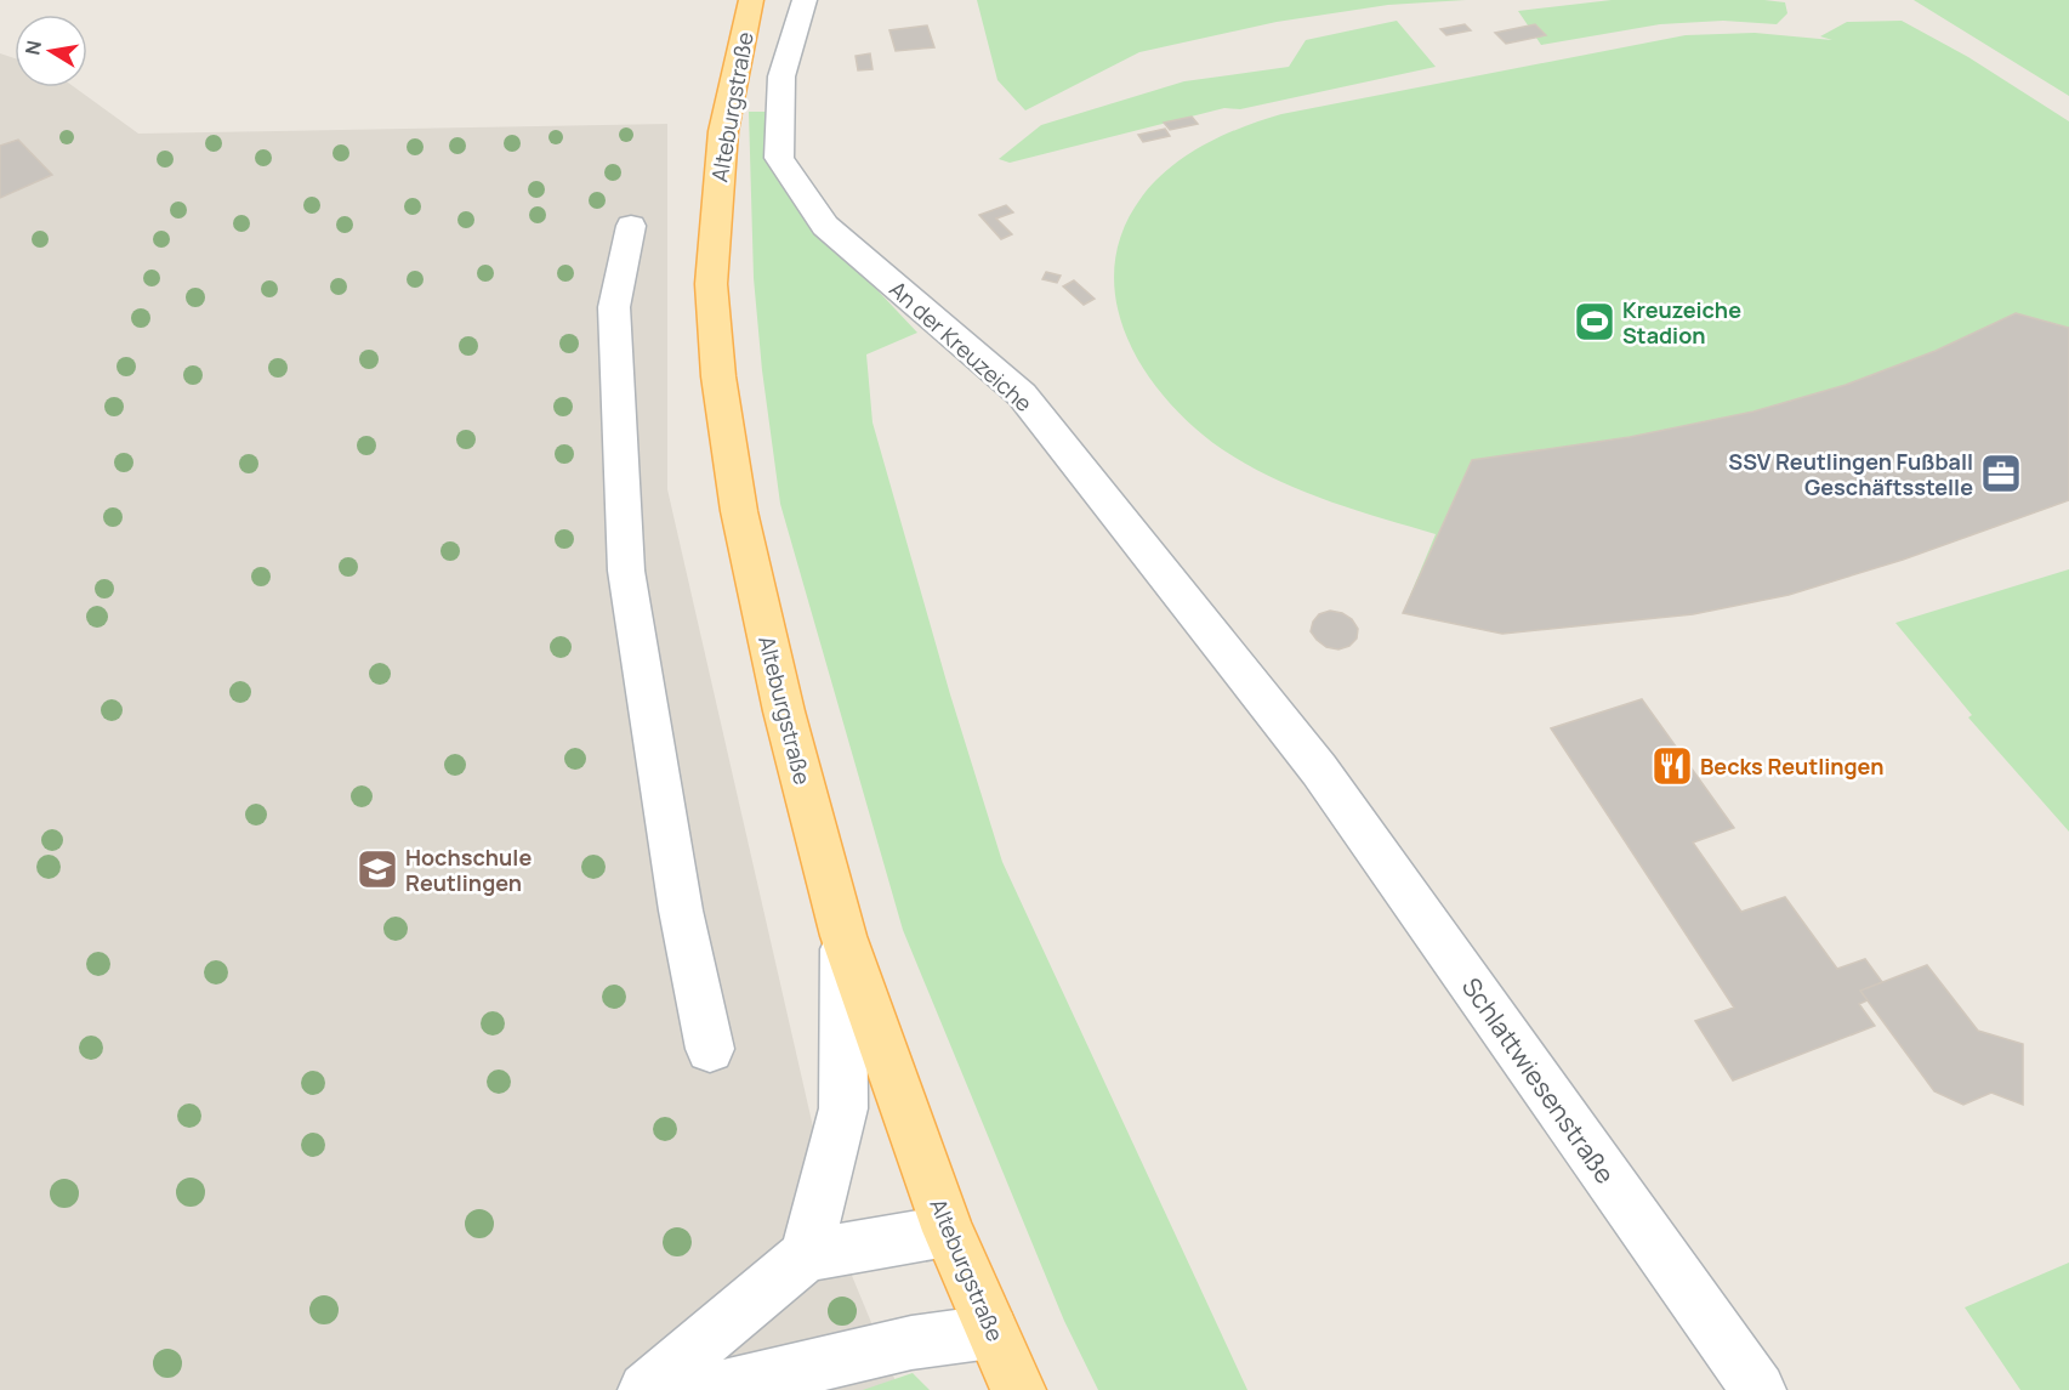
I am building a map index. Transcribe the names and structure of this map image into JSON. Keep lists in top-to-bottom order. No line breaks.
{"streets":{"main road":["Alteburgstraße"],"street":["An der Kreuzeiche","Schlattwiesenstraße"]},"crossings":[["An der Kreuzeiche","Schlattwiesenstraße"]],"places":{"sports":["Kreuzeiche Stadion"],"office":["SSV Reutlingen Fußball Geschäftsstelle"],"restaurant":["Becks Reutlingen"],"school or university":["Hochschule Reutlingen"]},"north":"left"}
